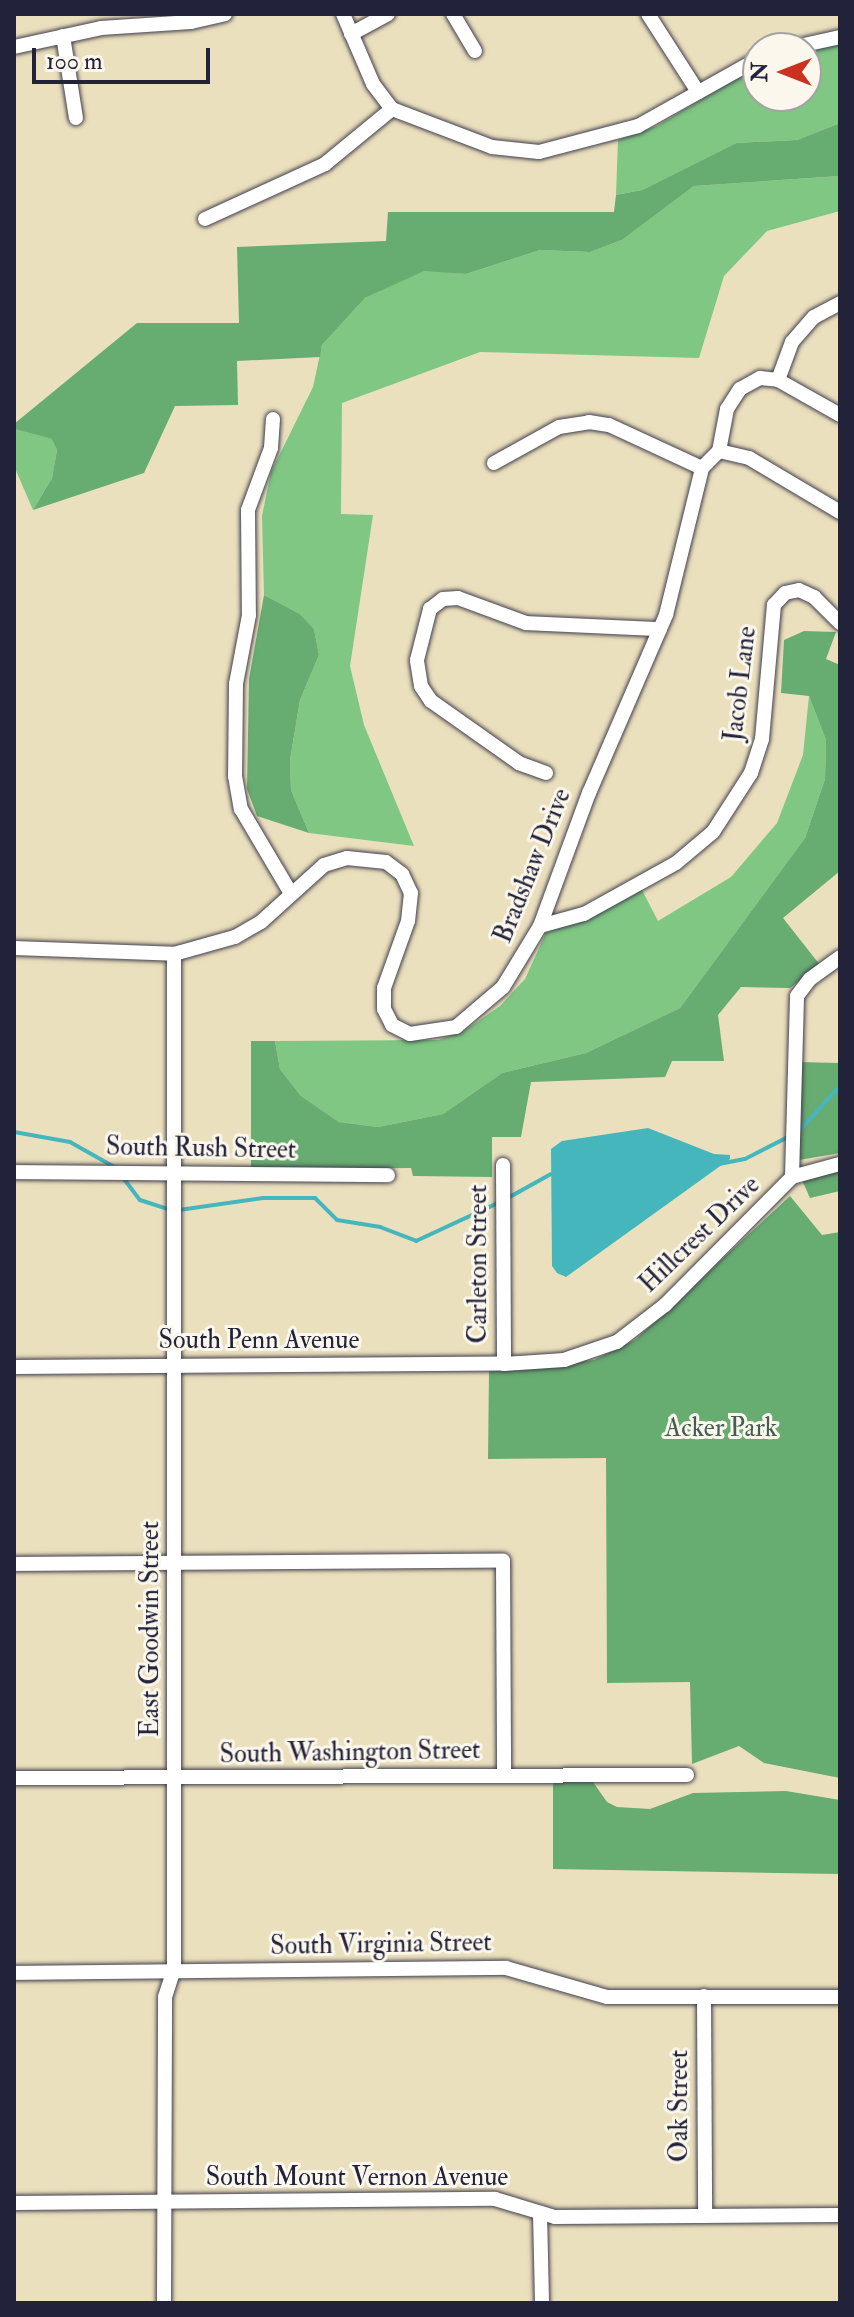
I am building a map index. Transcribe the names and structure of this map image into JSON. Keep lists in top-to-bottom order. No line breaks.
{"streets":{"street":["Jacob Lane","Bradshaw Drive","South Rush Street","Hillcrest Drive","Carleton Street","South Penn Avenue","East Goodwin Street","South Washington Street","South Virginia Street","Oak Street","South Mount Vernon Avenue"]},"crossings":[["Jacob Lane","Bradshaw Drive"],["Bradshaw Drive","East Goodwin Street"],["South Rush Street","East Goodwin Street"],["Hillcrest Drive","Carleton Street"],["Hillcrest Drive","South Penn Avenue"],["Carleton Street","South Penn Avenue"],["South Penn Avenue","East Goodwin Street"],["East Goodwin Street","South Washington Street"],["East Goodwin Street","South Virginia Street"],["East Goodwin Street","South Mount Vernon Avenue"],["South Virginia Street","Oak Street"],["Oak Street","South Mount Vernon Avenue"]],"parks":["Acker Park"],"scale_bar":"100 m","north":"left"}
